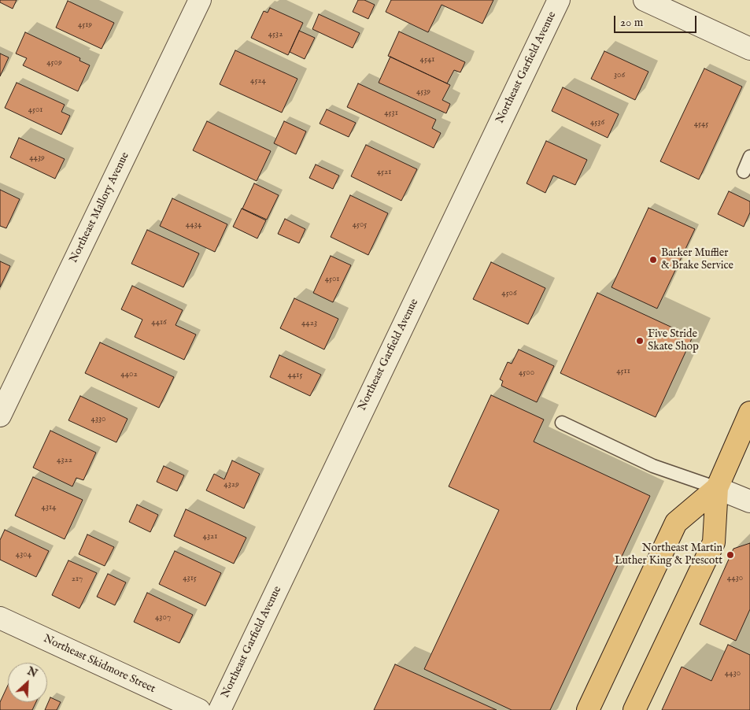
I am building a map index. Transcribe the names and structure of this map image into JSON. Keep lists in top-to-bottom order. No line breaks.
{"streets":{"street":["Northeast Garfield Avenue","Northeast Mallory Avenue","Northeast Skidmore Street"]},"places":["Barker Muffler & Brake Service","Five Stride Skate Shop","Northeast Martin Luther King & Prescott"],"house_numbers":["4519","4532","4541","4509","306","4524","4539","4501","4531","4536","4545","4439","4521","4434","4505","4501","4506","4416","4423","4511","4500","4402","4415","4330","4322","4329","4314","4321","4304","4315","4430","217","4307","4430"],"scale_bar":"20 m","north":"top right"}
